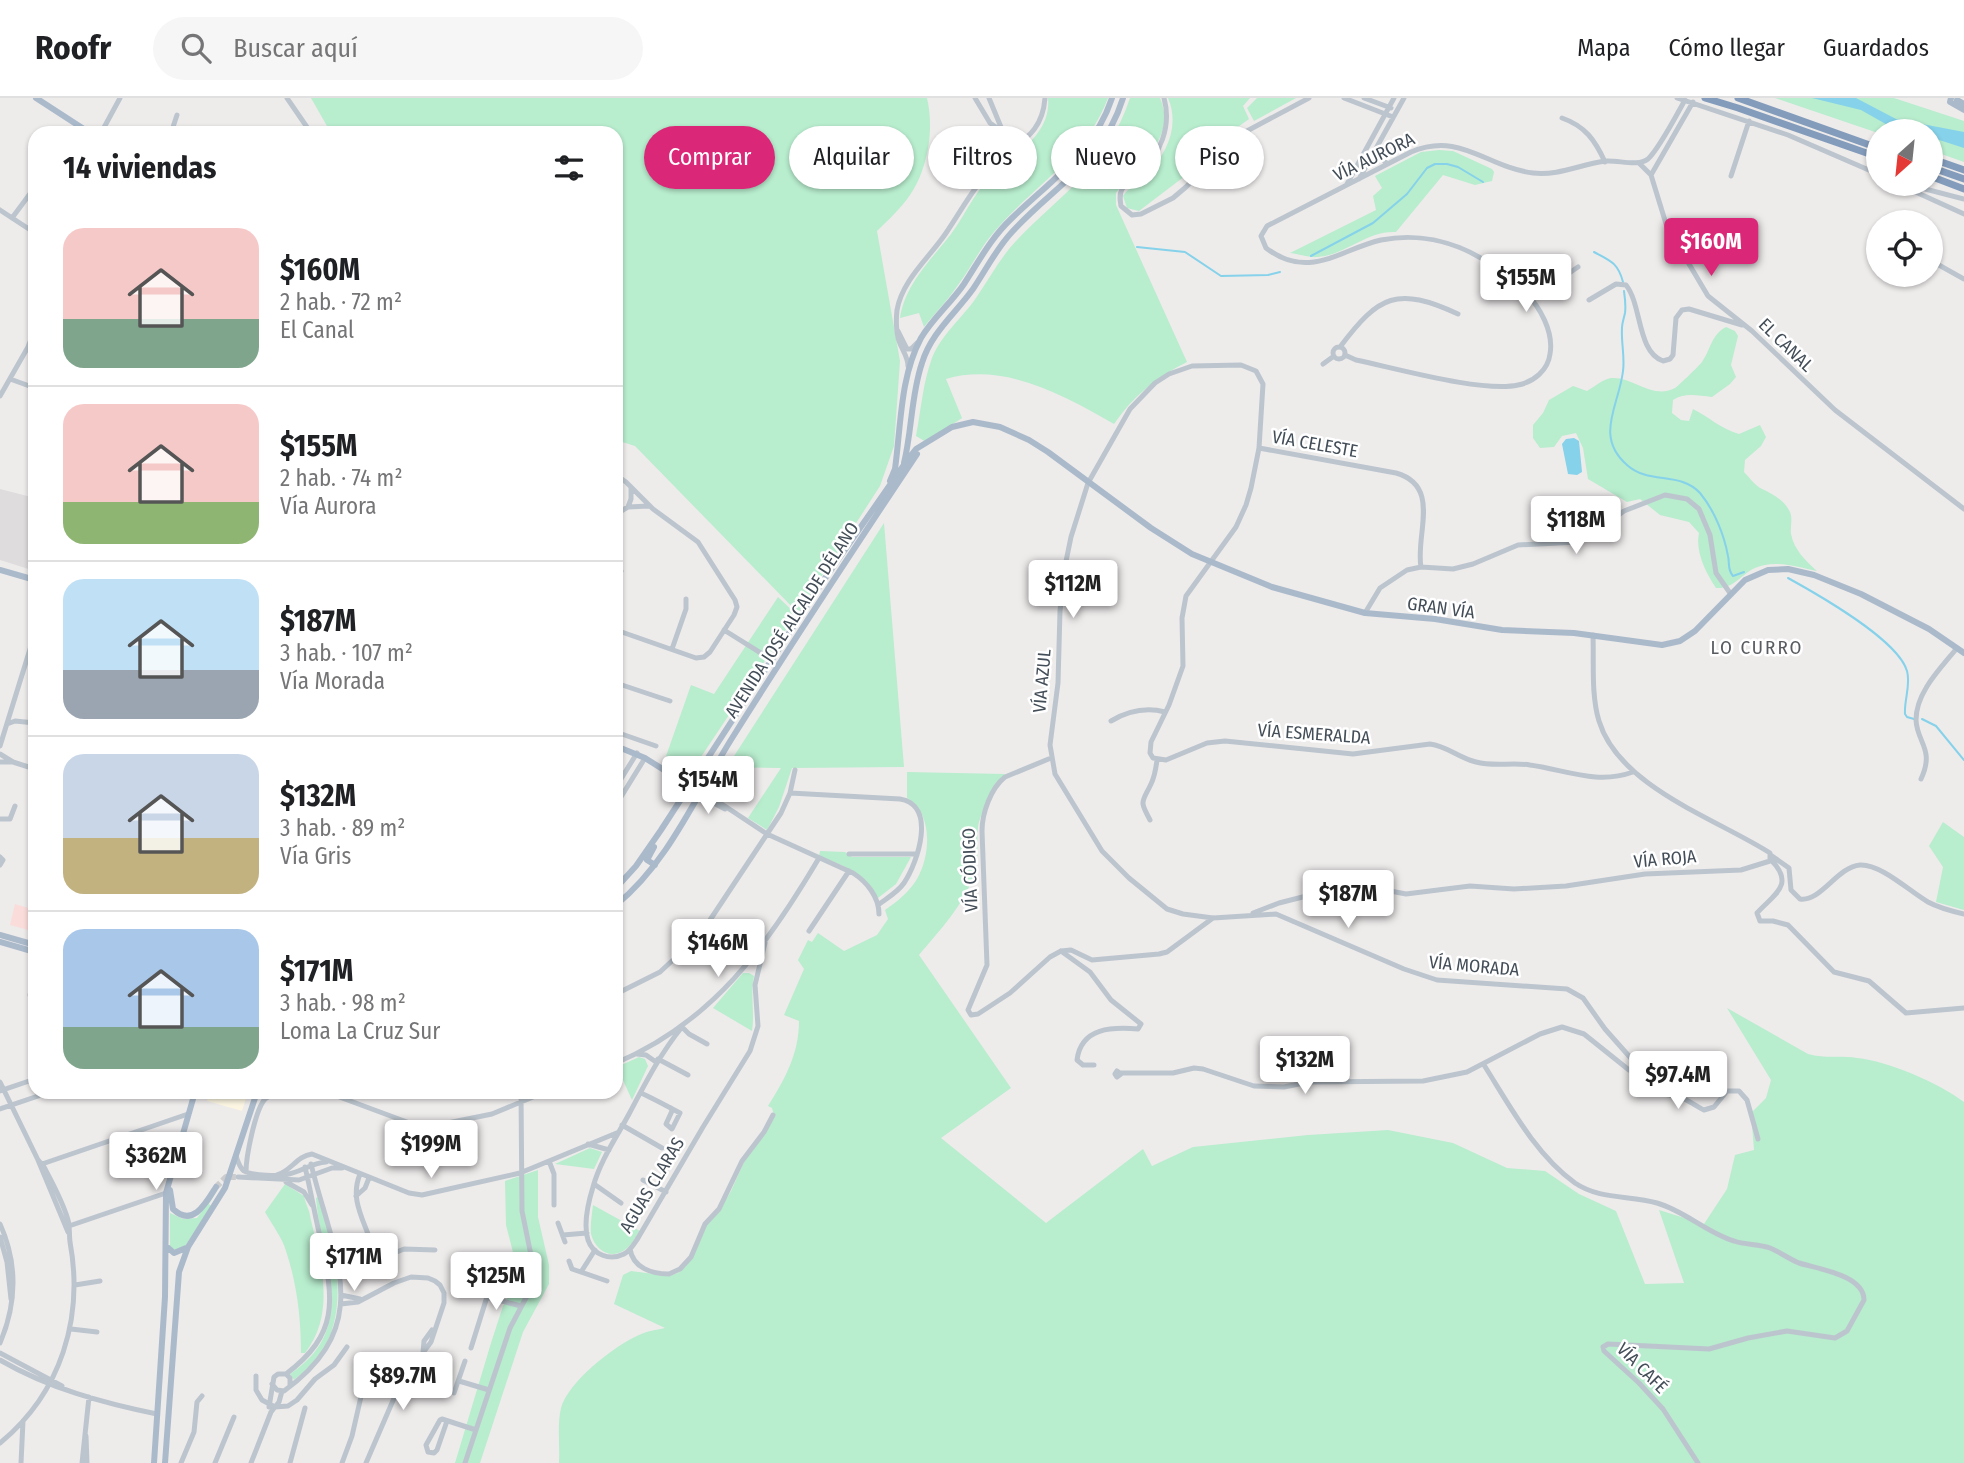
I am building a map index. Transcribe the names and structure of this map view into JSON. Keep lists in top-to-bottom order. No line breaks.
{"streets":{"main road":["GRAN VÍA","AVENIDA JOSÉ ALCALDE DÉLANO"],"street":["VÍA AURORA","EL CANAL","VÍA CELESTE","VÍA AZUL","VÍA ESMERALDA","VÍA ROJA","VÍA CÓDIGO","VÍA MORADA","AGUAS CLARAS","VÍA CAFÉ"]},"crossings":[["VÍA AURORA","EL CANAL"],["VÍA CELESTE","GRAN VÍA"],["VÍA CELESTE","VÍA AZUL"],["GRAN VÍA","AVENIDA JOSÉ ALCALDE DÉLANO"],["GRAN VÍA","VÍA AZUL"],["VÍA AZUL","VÍA CÓDIGO"],["VÍA AZUL","VÍA MORADA"],["VÍA ROJA","VÍA MORADA"],["VÍA CÓDIGO","VÍA MORADA"]],"districts":["LO CURRO"],"north":"bottom left","page":{"header":"Roofr","search":"Buscar aquí","nav":["Mapa","Cómo llegar","Guardados"],"chip":["Comprar","Alquilar","Filtros","Nuevo","Piso"],"heading":"14 viviendas","list":[{"name":"$160M","note":"2 hab. · 72 m² · El Canal"},{"name":"$155M","note":"2 hab. · 74 m² · Vía Aurora"},{"name":"$187M","note":"3 hab. · 107 m² · Vía Morada"},{"name":"$132M","note":"3 hab. · 89 m² · Vía Gris"},{"name":"$171M","note":"3 hab. · 98 m² · Loma La Cruz Sur"}],"price":["$160M","$155M","$118M","$112M","$154M","$187M","$146M","$132M","$97.4M","$199M","$362M","$171M","$125M","$89.7M"]}}
